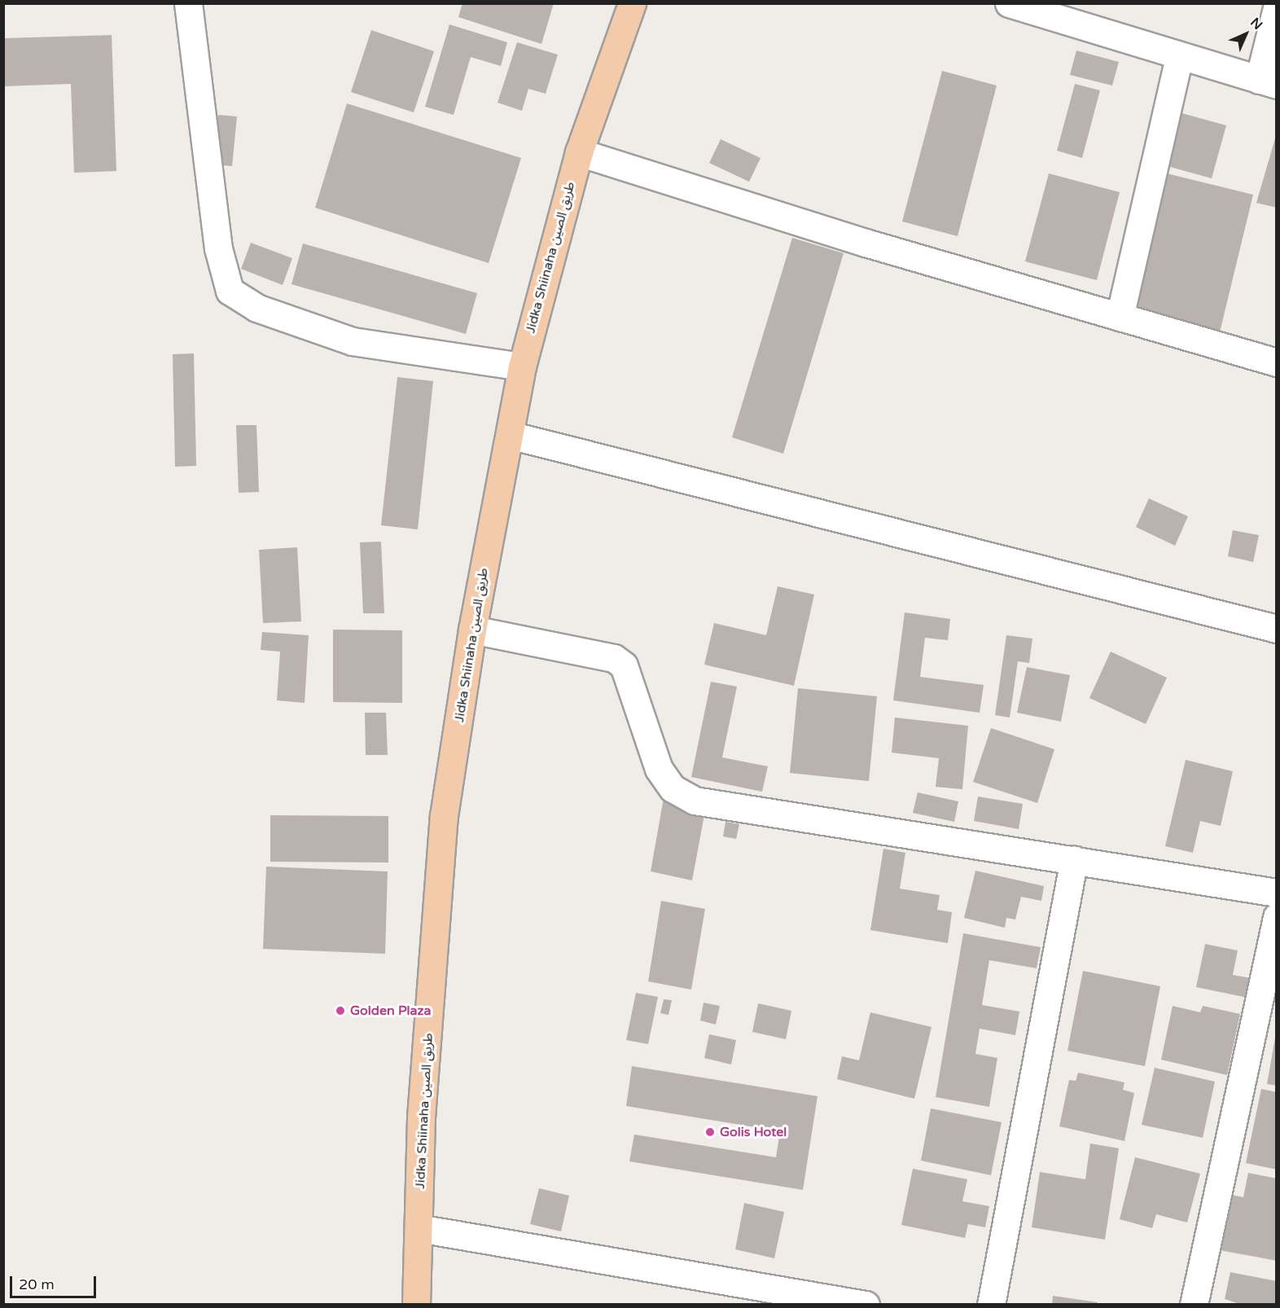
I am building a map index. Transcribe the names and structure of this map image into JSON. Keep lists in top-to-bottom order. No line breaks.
{"streets":{"main road":["Jidka Shiinaha طريق الصين"]},"places":["Golden Plaza","Golis Hotel"],"scale_bar":"20 m","north":"top right"}
